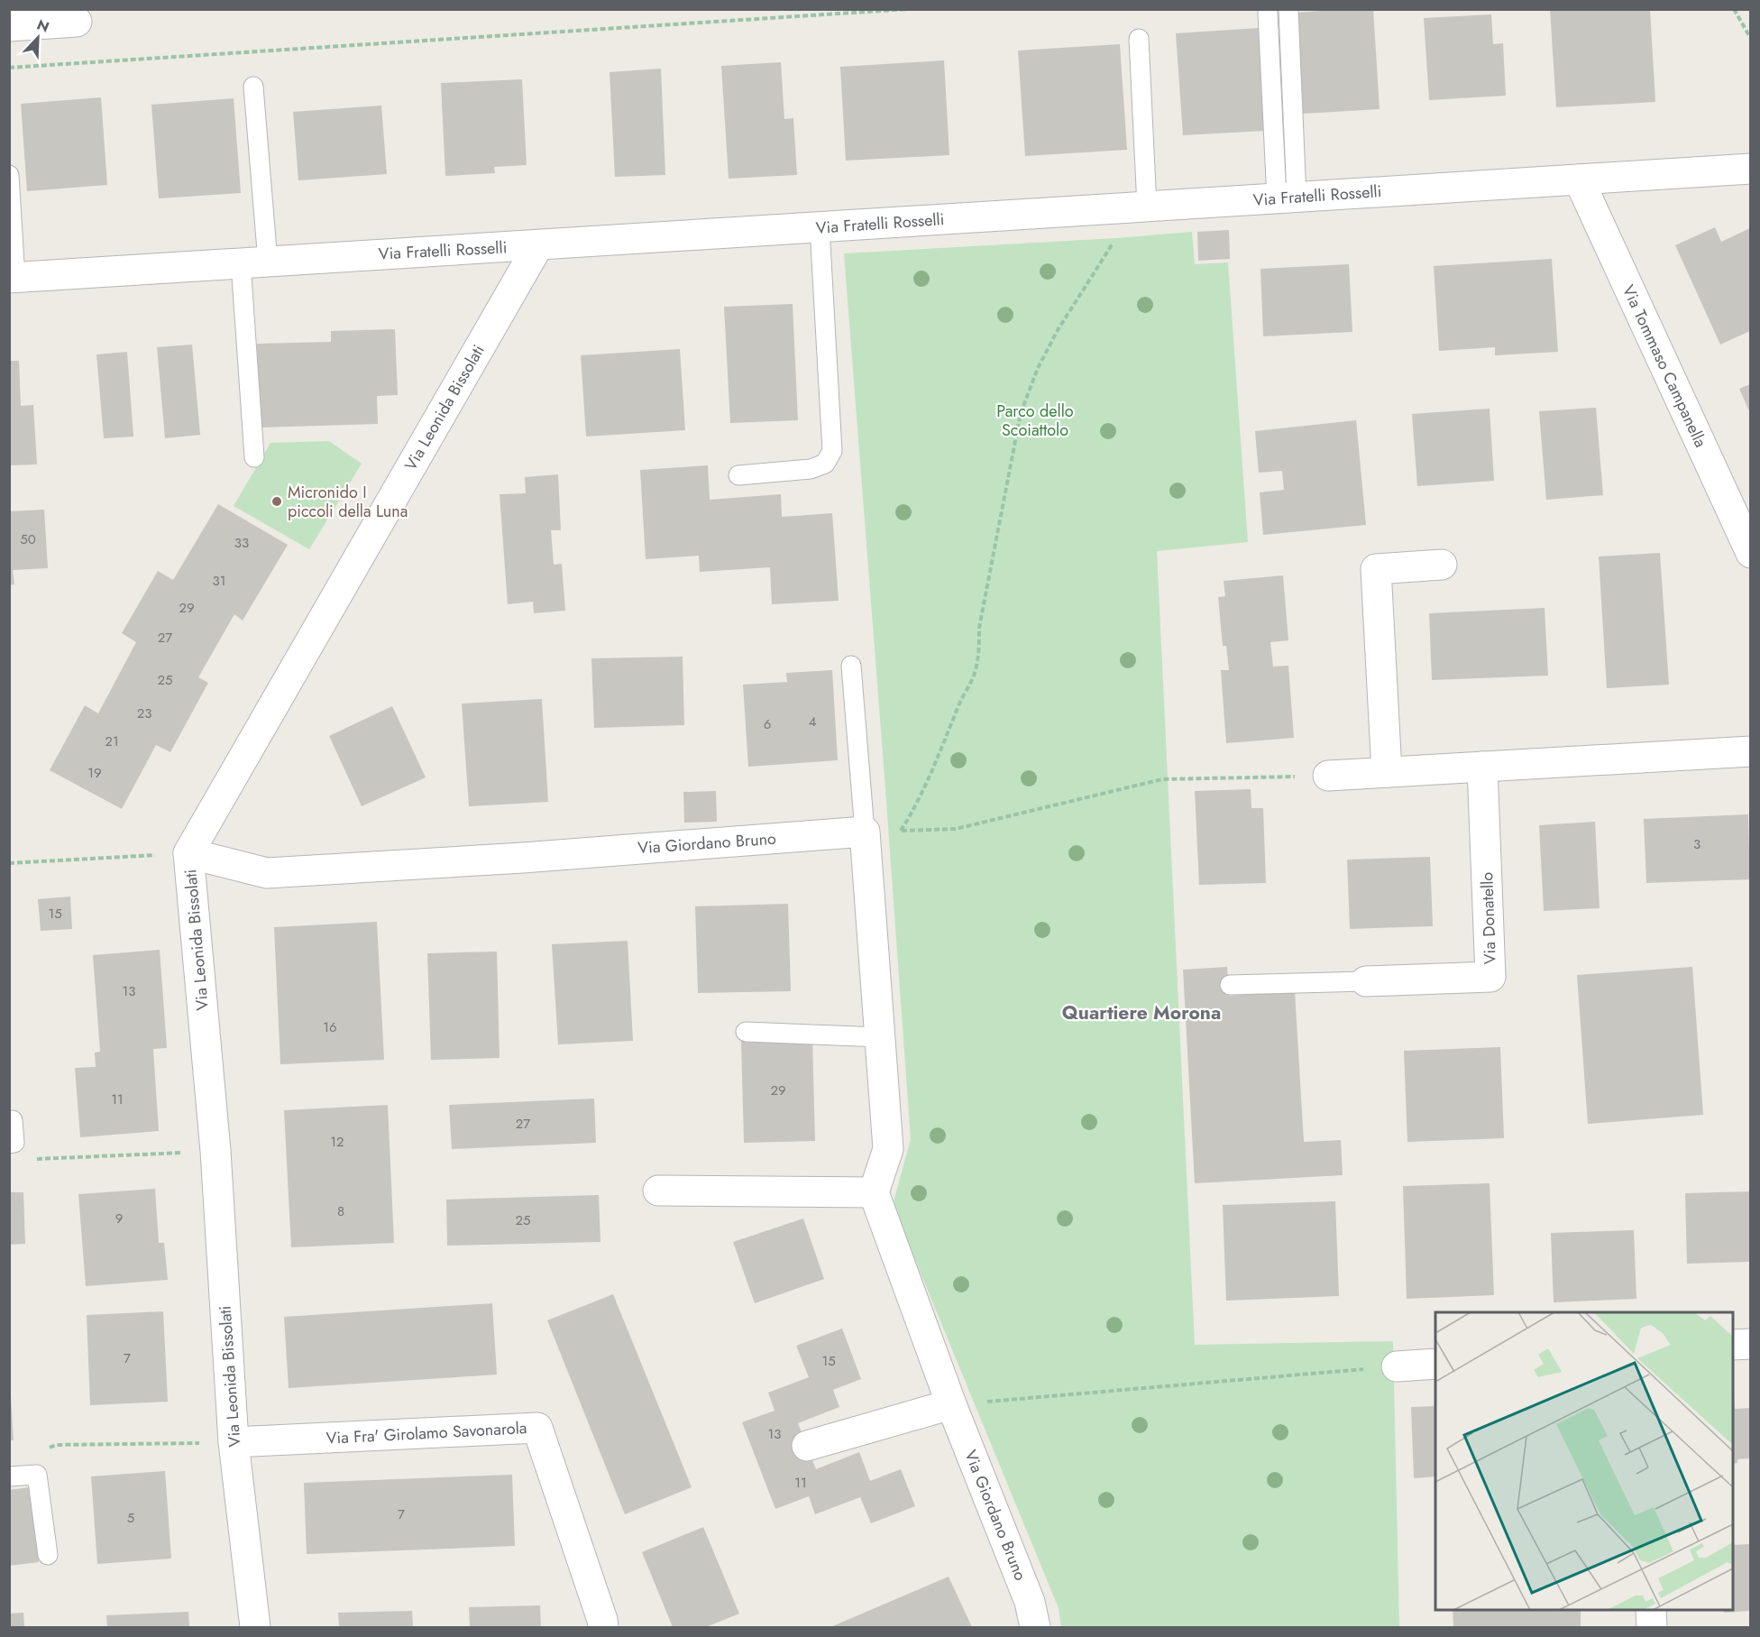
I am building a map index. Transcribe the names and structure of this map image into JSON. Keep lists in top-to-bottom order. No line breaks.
{"streets":{"street":["Via Fratelli Rosselli","Via Tommaso Campanella","Via Leonida Bissolati","Via Giordano Bruno","Via Donatello","Via Fra' Girolamo Savonarola"]},"crossings":[["Via Fratelli Rosselli","Via Tommaso Campanella"],["Via Fratelli Rosselli","Via Leonida Bissolati"],["Via Leonida Bissolati","Via Giordano Bruno"],["Via Leonida Bissolati","Via Fra' Girolamo Savonarola"]],"districts":["Quartiere Morona"],"parks":["Parco dello Scoiattolo"],"places":["Micronido I piccoli della Luna"],"house_numbers":["50","33","31","29","27","25","23","4","6","21","19","3","15","13","16","29","11","27","12","8","9","25","7","15","13","11","7","5"],"north":"top right"}
